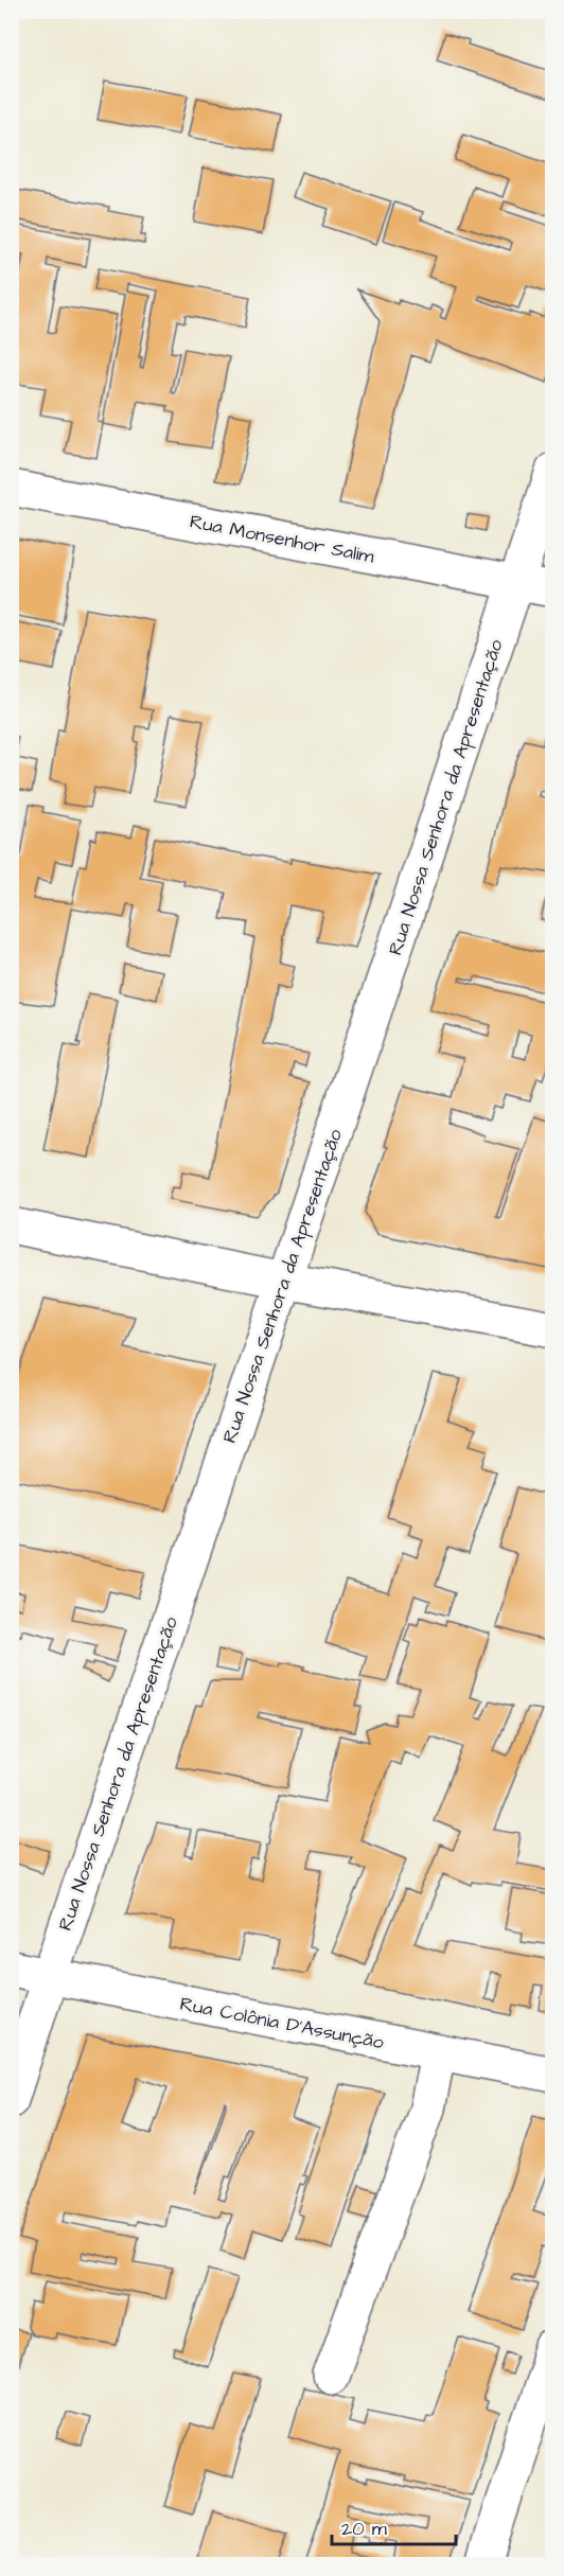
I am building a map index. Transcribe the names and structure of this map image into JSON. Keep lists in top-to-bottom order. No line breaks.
{"streets":{"street":["Rua Monsenhor Salim","Rua Nossa Senhora da Apresentação","Rua Colônia D'Assunção"]},"crossings":[["Rua Monsenhor Salim","Rua Nossa Senhora da Apresentação"],["Rua Nossa Senhora da Apresentação","Rua Colônia D'Assunção"]],"scale_bar":"20 m"}
